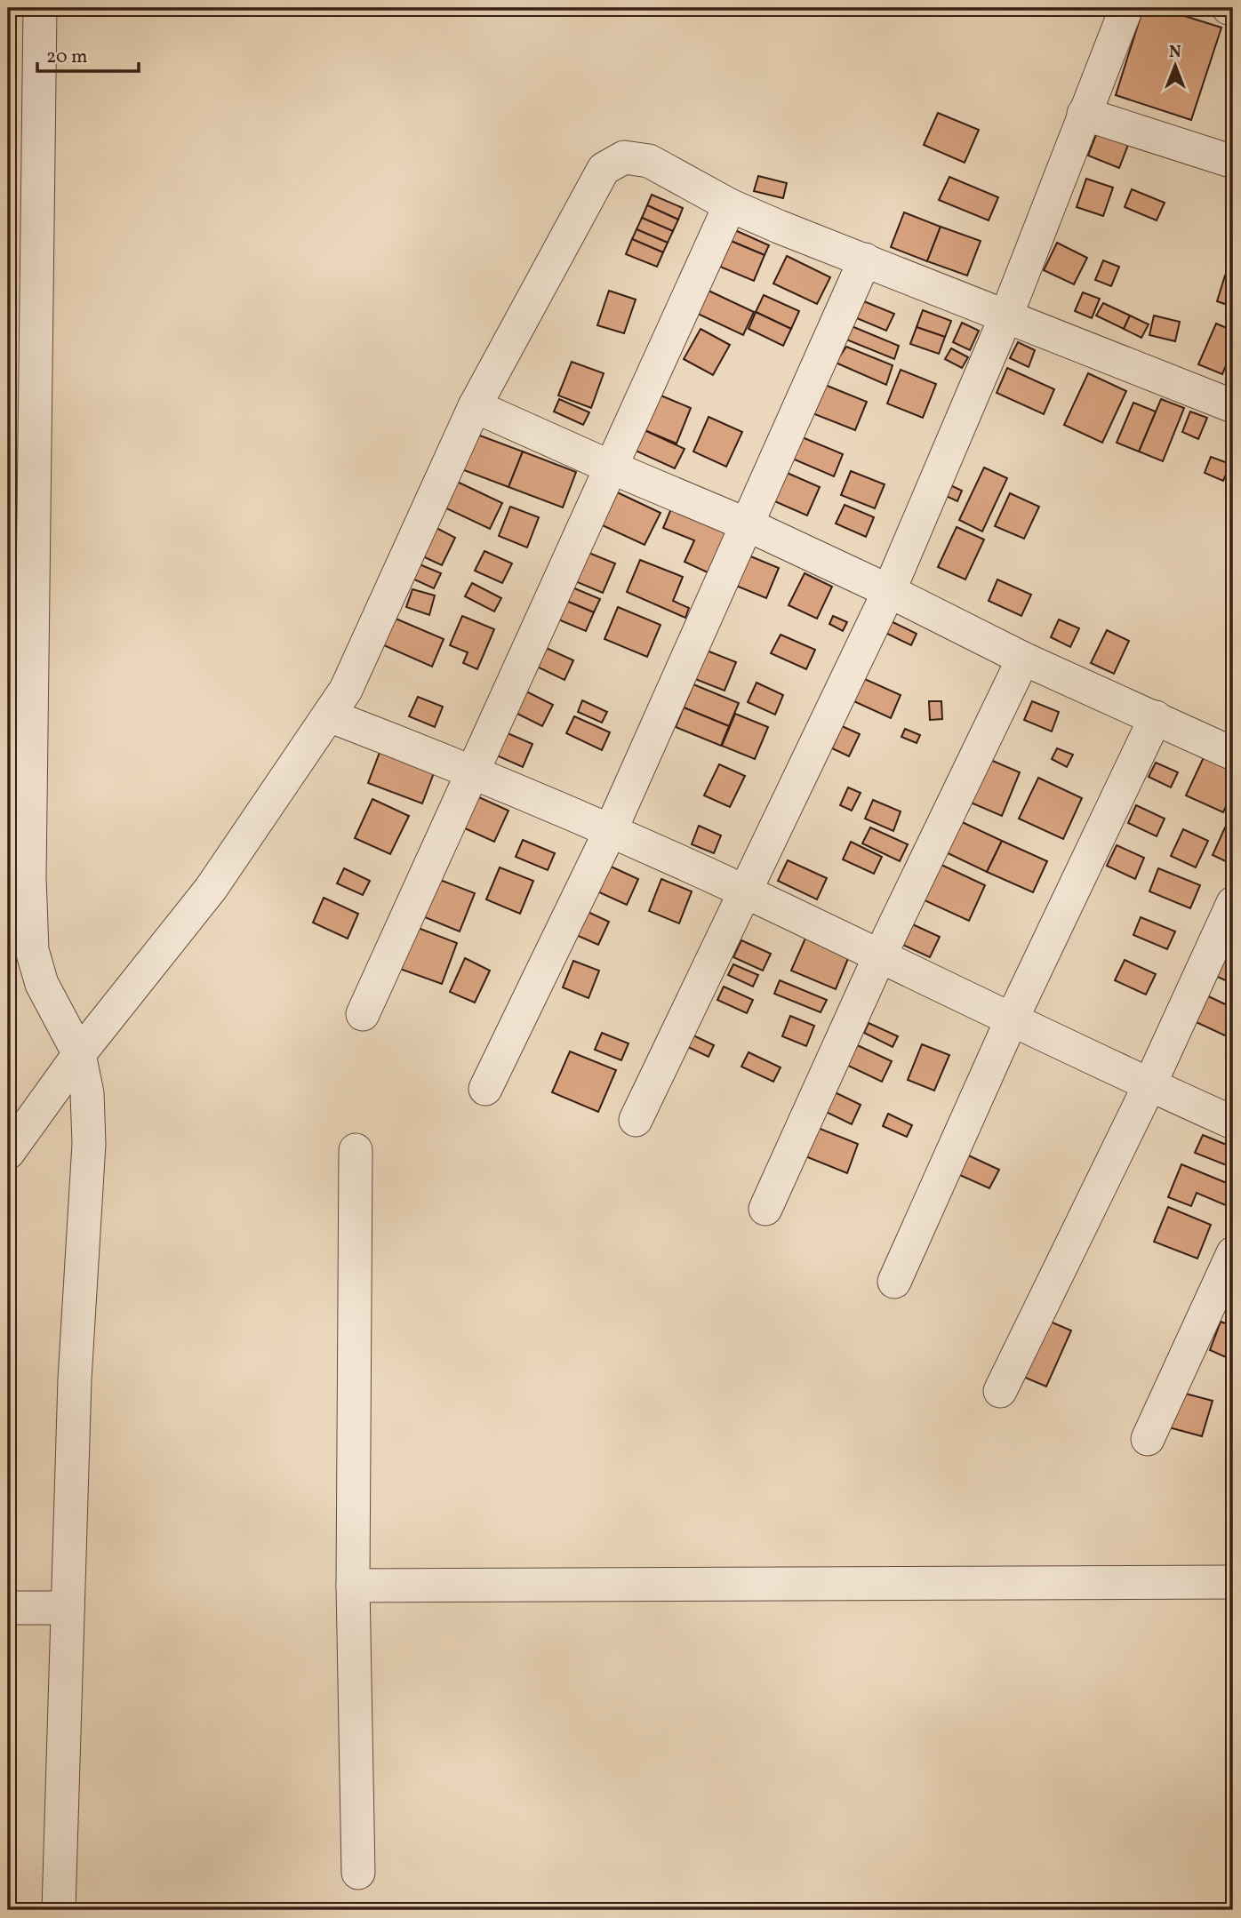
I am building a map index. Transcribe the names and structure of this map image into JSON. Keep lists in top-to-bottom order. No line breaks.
{"scale_bar":"20 m","north":"top"}
